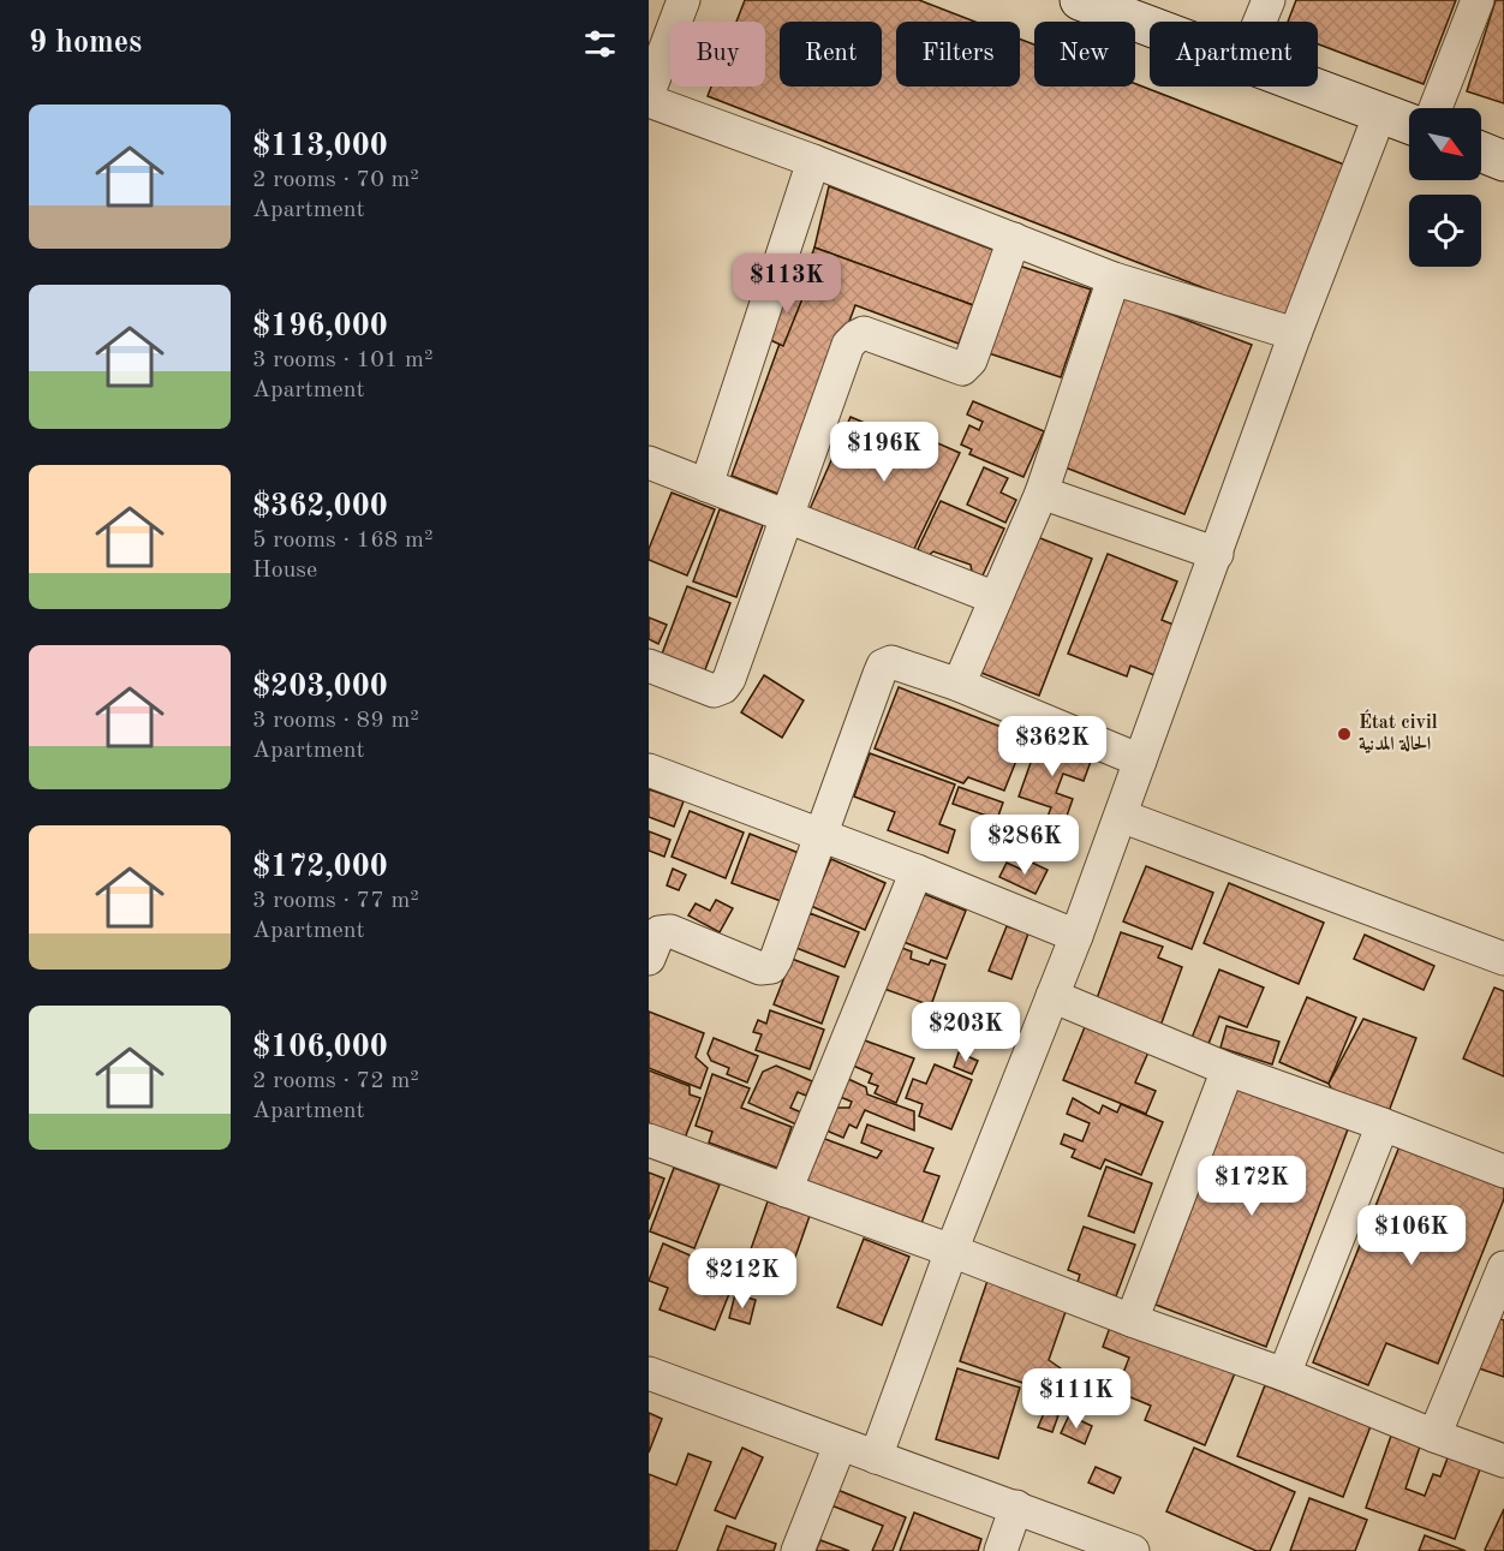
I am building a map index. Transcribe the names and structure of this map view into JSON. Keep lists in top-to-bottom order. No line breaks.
{"places":["État civil الحالة المدنية"],"north":"bottom right","page":{"heading":"9 homes","chip":["Buy","Rent","Filters","New","Apartment"],"list":[{"name":"$113,000","note":"2 rooms · 70 m² · Apartment"},{"name":"$196,000","note":"3 rooms · 101 m² · Apartment"},{"name":"$362,000","note":"5 rooms · 168 m² · House"},{"name":"$203,000","note":"3 rooms · 89 m² · Apartment"},{"name":"$172,000","note":"3 rooms · 77 m² · Apartment"},{"name":"$106,000","note":"2 rooms · 72 m² · Apartment"}],"price":["$113K","$196K","$362K","$286K","$203K","$172K","$106K","$212K","$111K"]}}
